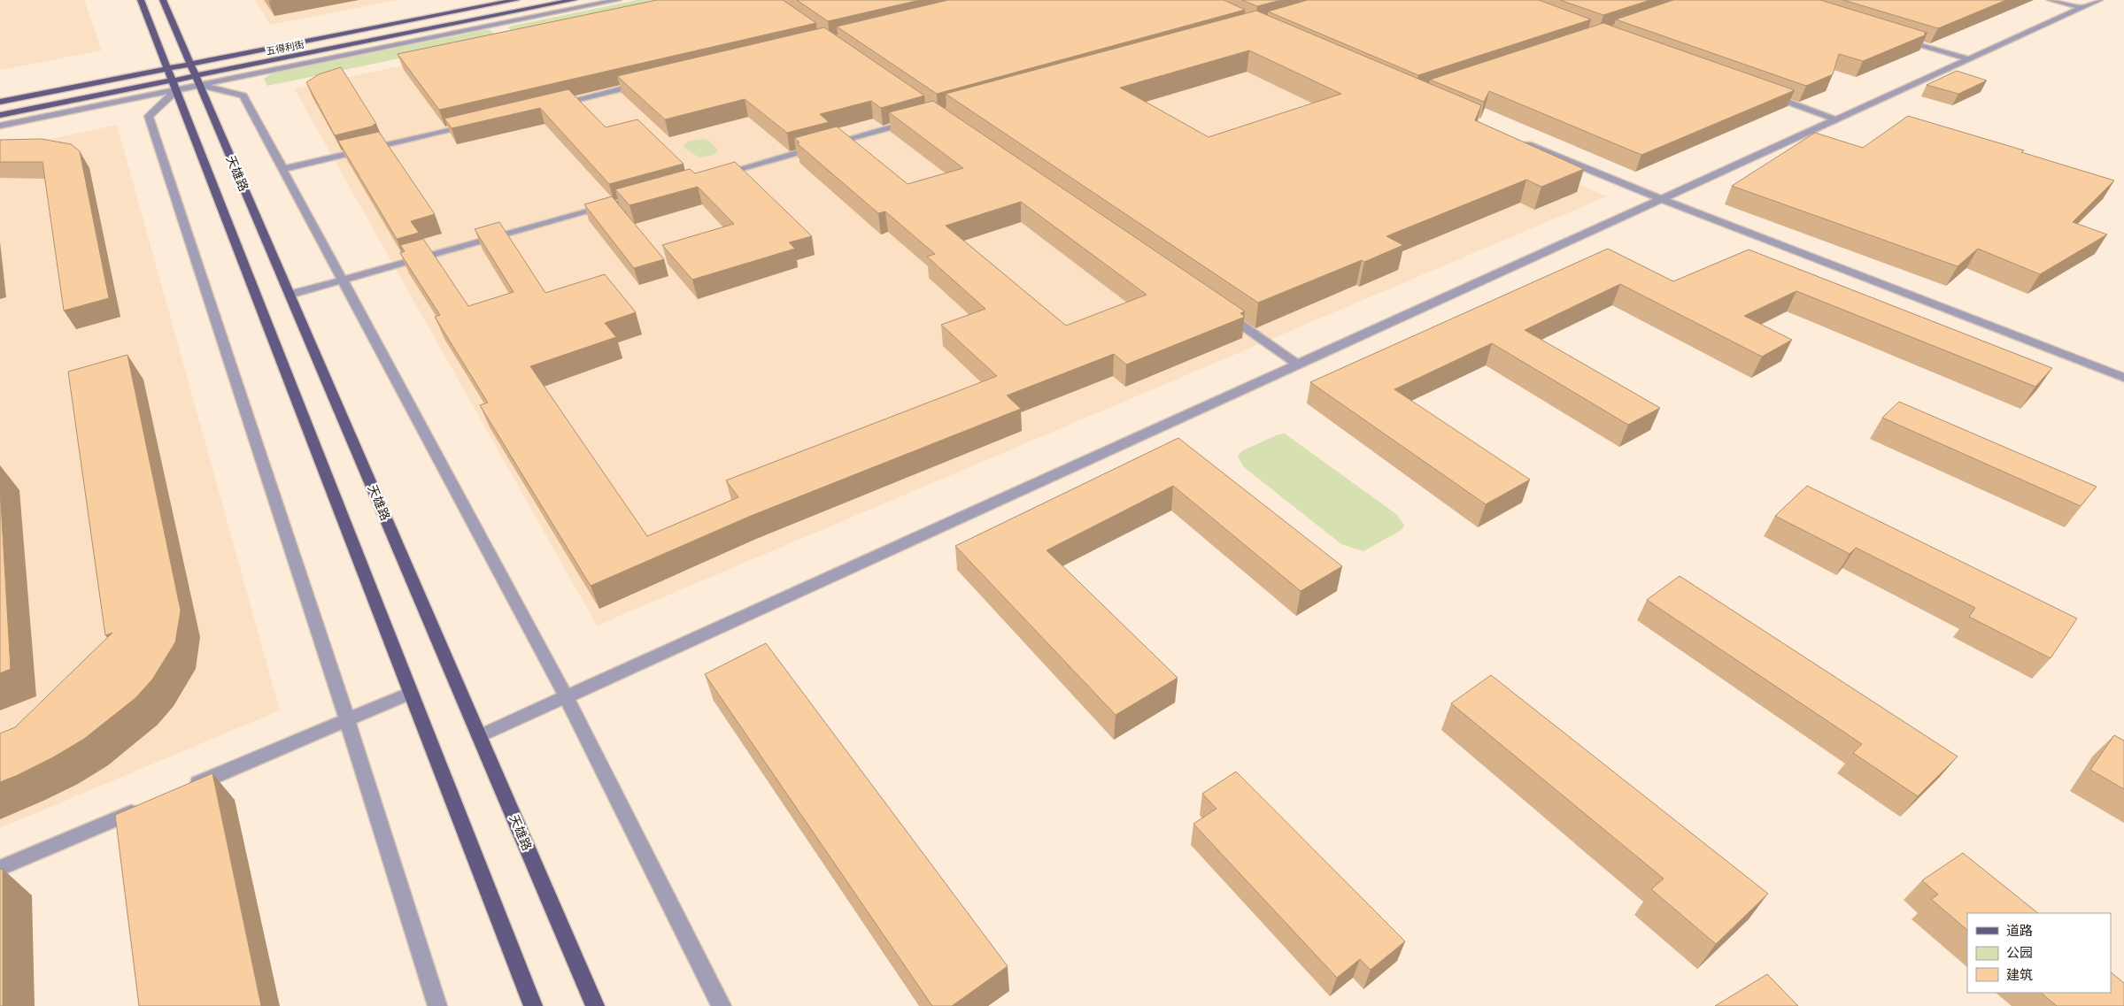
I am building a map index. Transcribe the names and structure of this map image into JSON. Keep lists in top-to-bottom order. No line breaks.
{"streets":{"main road":["五得利街","天雄路"]},"crossings":[["五得利街","天雄路"]],"legend":["道路","公园","建筑"]}
